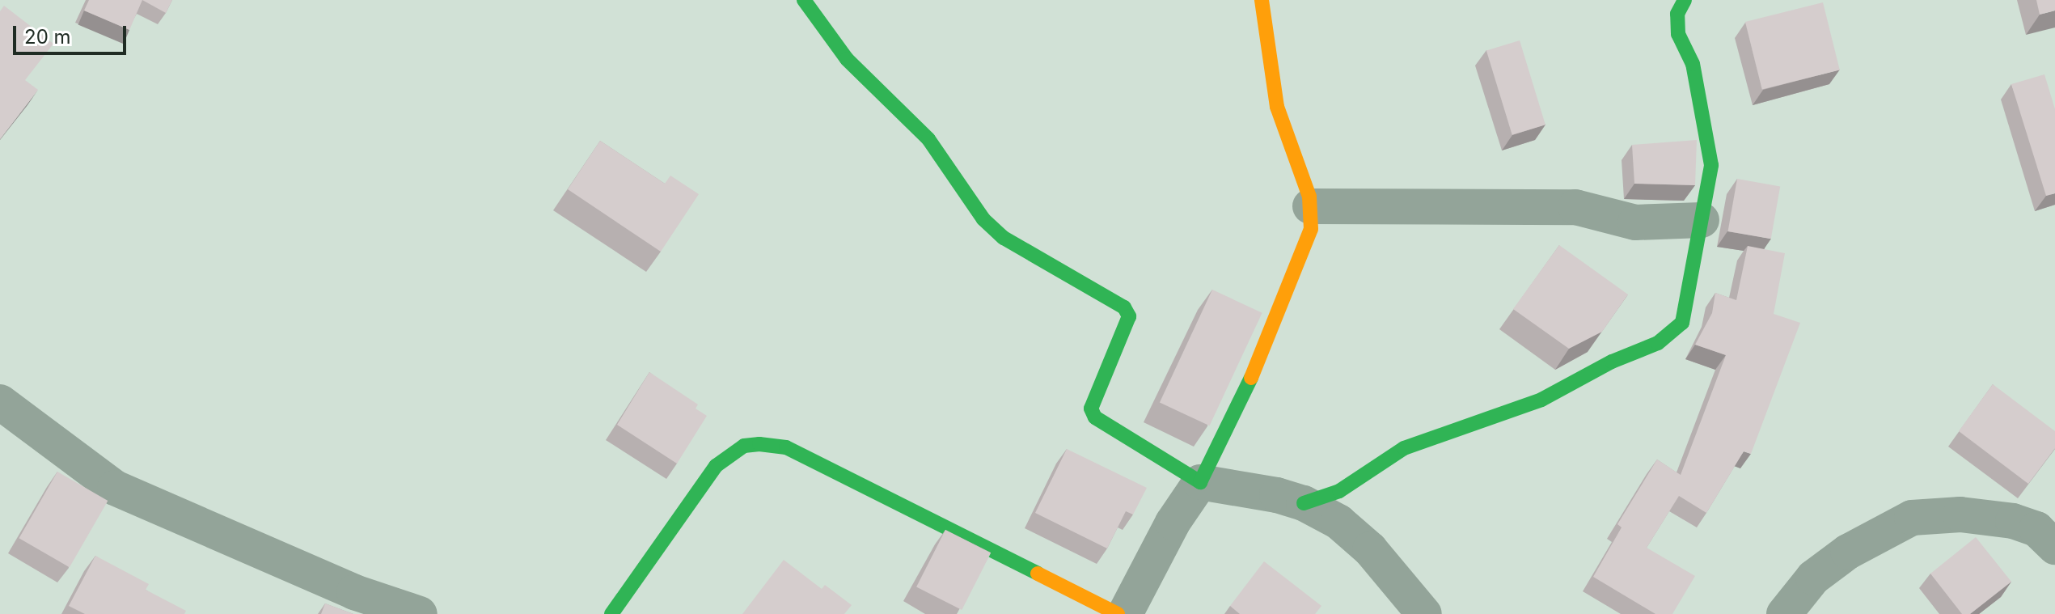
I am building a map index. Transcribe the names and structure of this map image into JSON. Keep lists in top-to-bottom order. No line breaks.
{"scale_bar":"20 m"}
